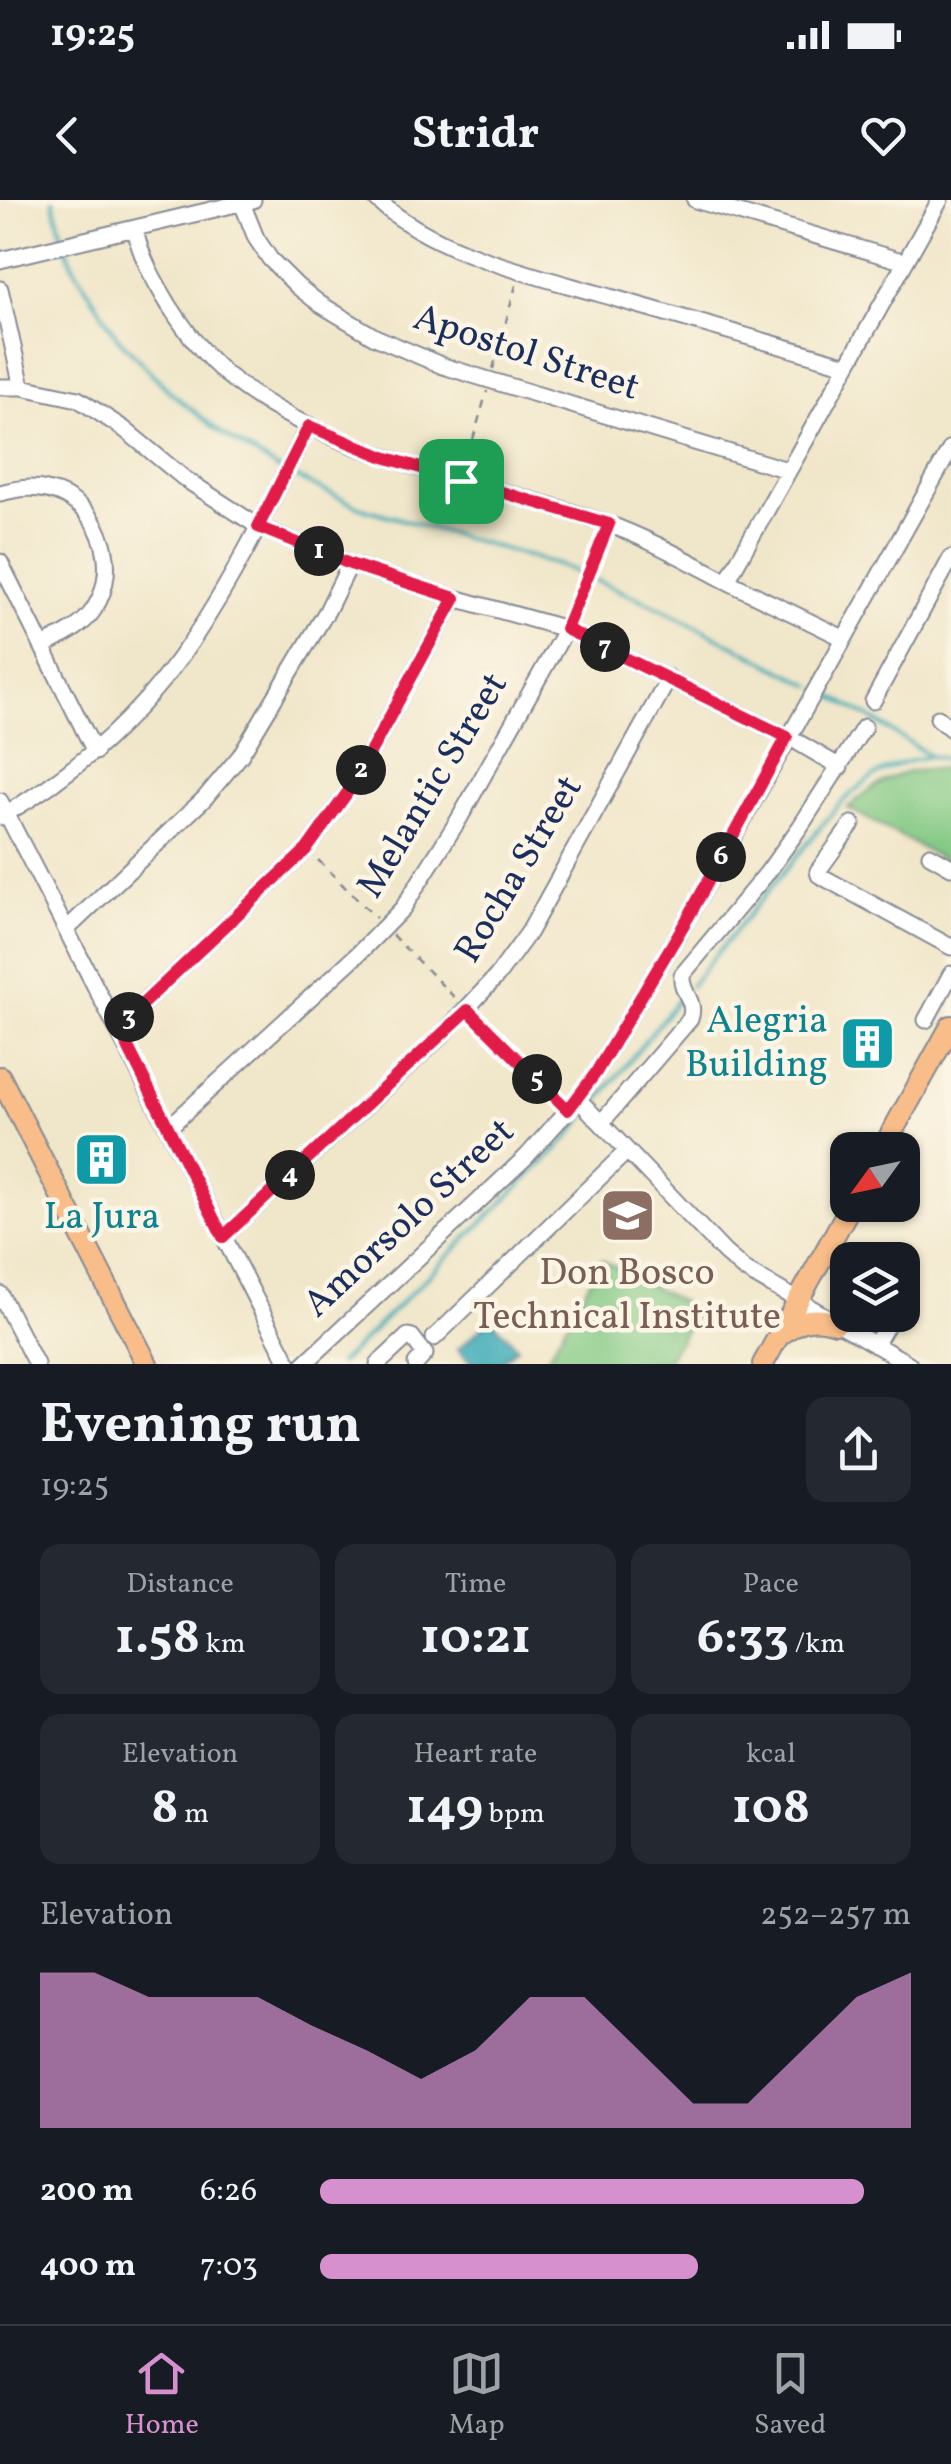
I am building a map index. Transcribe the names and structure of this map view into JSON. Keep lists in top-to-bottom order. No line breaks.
{"streets":{"street":["Apostol Street","Melantic Street","Rocha Street","Amorsolo Street"]},"places":{"building":["Alegria Building","La Jura"],"school or university":["Don Bosco Technical Institute"]},"north":"bottom left","page":{"status":"19:25","header":"Stridr","pins":["1","7","2","6","3","5","4"],"heading":["Evening run","19:25"],"stats":[["Distance","1.58 km"],["Time","10:21"],["Pace","6:33 /km"],["Elevation","8 m"],["Heart rate","149 bpm"],["kcal","108"]],"chart":["Elevation","252–257 m"],"list":[{"name":"200 m","note":"6:26"},{"name":"400 m","note":"7:03"}],"tabs":["Home","Map","Saved"]}}
